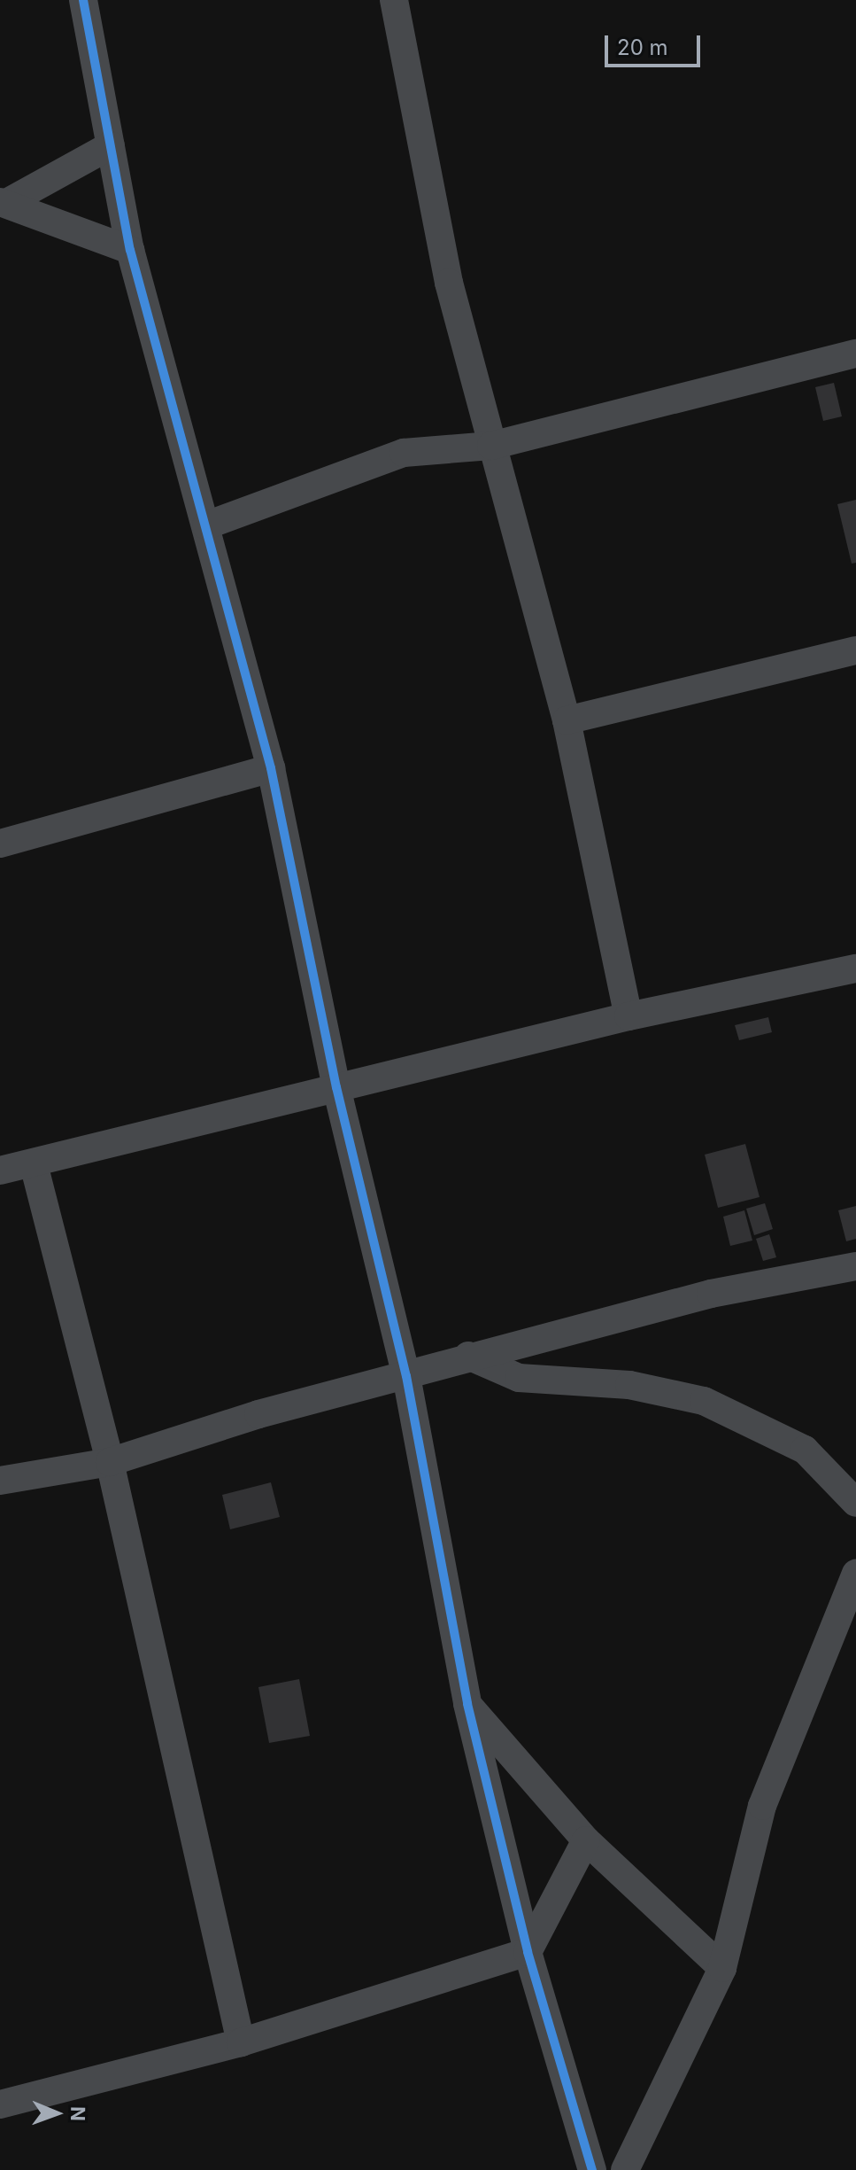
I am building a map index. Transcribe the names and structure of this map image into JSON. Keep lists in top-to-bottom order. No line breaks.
{"scale_bar":"20 m","north":"right"}
